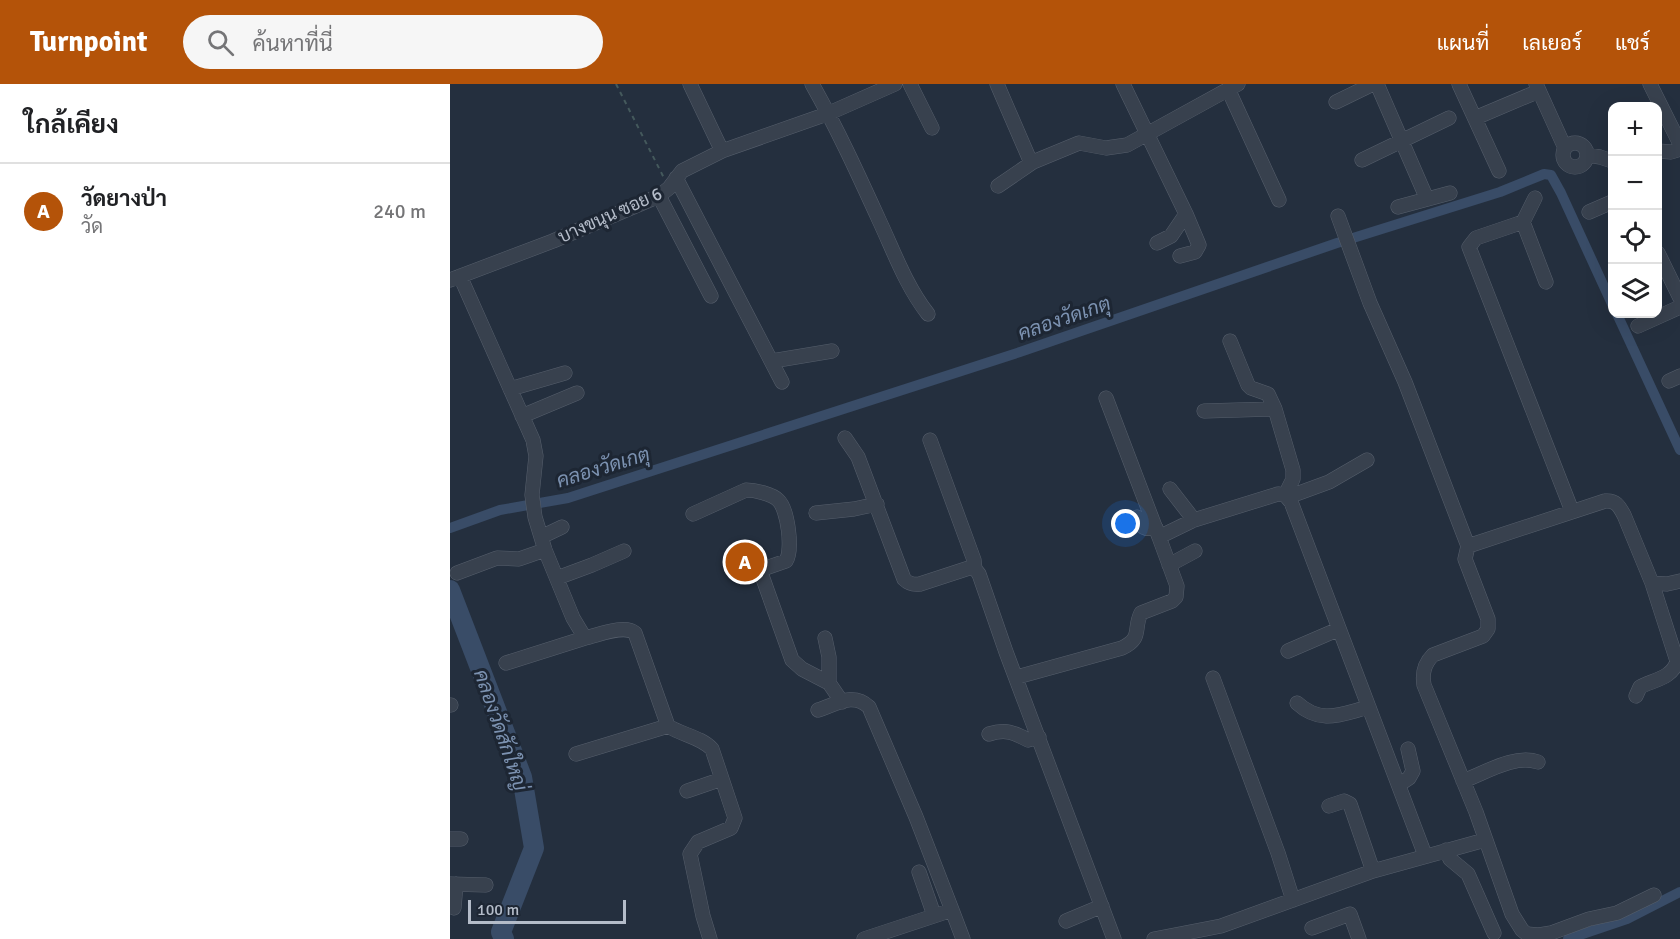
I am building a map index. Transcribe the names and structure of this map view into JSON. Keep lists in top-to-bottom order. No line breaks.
{"streets":{"street":["บางขนุน ซอย 6"]},"water":["คลองวัดเกตุ","คลองวัดสักใหญ่"],"scale_bar":"100 m","page":{"header":"Turnpoint","search":"ค้นหาที่นี่","nav":["แผนที่","เลเยอร์","แชร์"],"heading":"ใกล้เคียง","map_buttons":["+","−"],"list":[{"mark":"A","name":"วัดยางป่า","note":"วัด","value":"240 m"}],"pins":"A","scale":"100 m"}}
